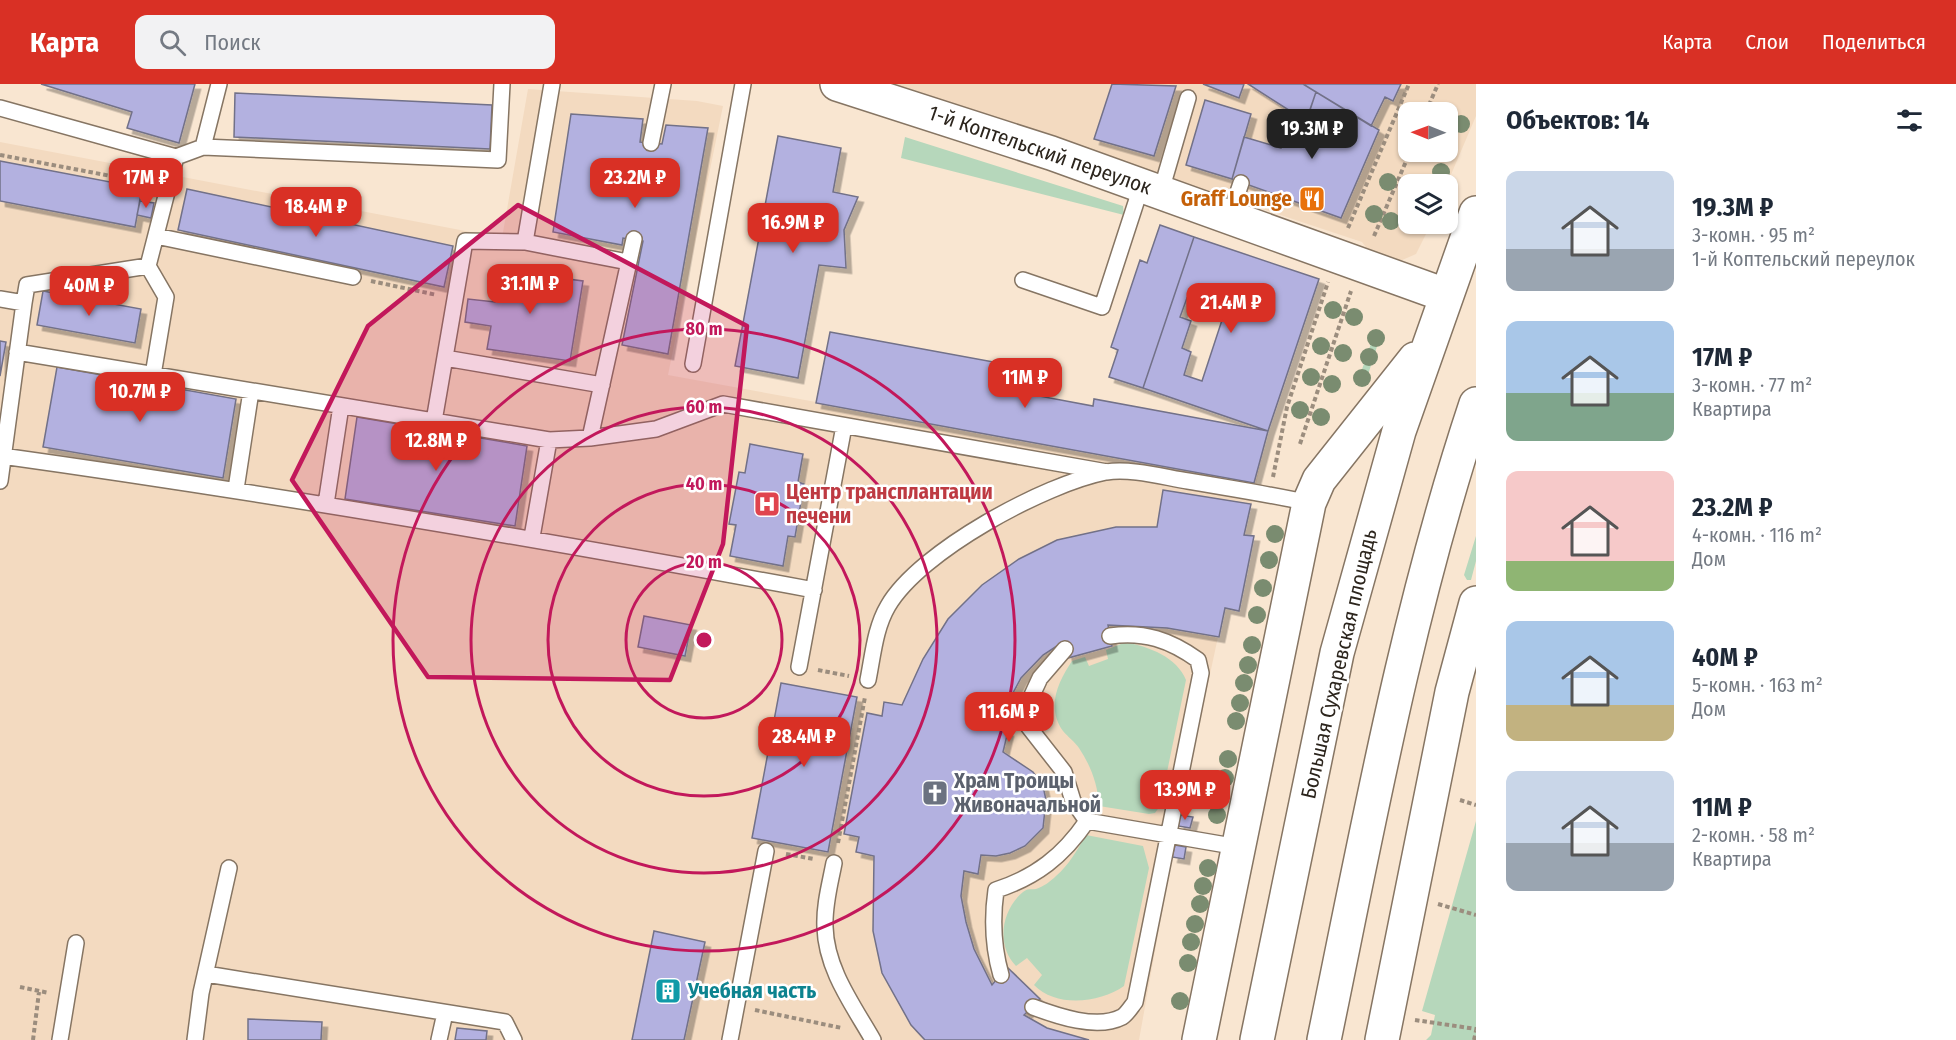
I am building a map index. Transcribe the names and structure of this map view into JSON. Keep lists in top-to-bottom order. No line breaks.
{"streets":{"main road":["1-й Коптельский переулок","Большая Сухаревская площадь"]},"crossings":[["1-й Коптельский переулок","Большая Сухаревская площадь"]],"places":{"restaurant":["Graff Lounge"],"hospital":["Центр трансплантации печени"],"church":["Храм Троицы Живоначальной"],"building":["Учебная часть"]},"north":"left","page":{"header":"Карта","search":"Поиск","nav":["Карта","Слои","Поделиться"],"heading":"Объектов: 14","price":["19.3M ₽","17M ₽","23.2M ₽","18.4M ₽","16.9M ₽","31.1M ₽","40M ₽","21.4M ₽","11M ₽","10.7M ₽","12.8M ₽","11.6M ₽","28.4M ₽","13.9M ₽"],"list":[{"name":"19.3M ₽","note":"3-комн. · 95 m² · 1-й Коптельский переулок"},{"name":"17M ₽","note":"3-комн. · 77 m² · Квартира"},{"name":"23.2M ₽","note":"4-комн. · 116 m² · Дом"},{"name":"40M ₽","note":"5-комн. · 163 m² · Дом"},{"name":"11M ₽","note":"2-комн. · 58 m² · Квартира"}]},"rings":["80 m","60 m","40 m","20 m"]}
